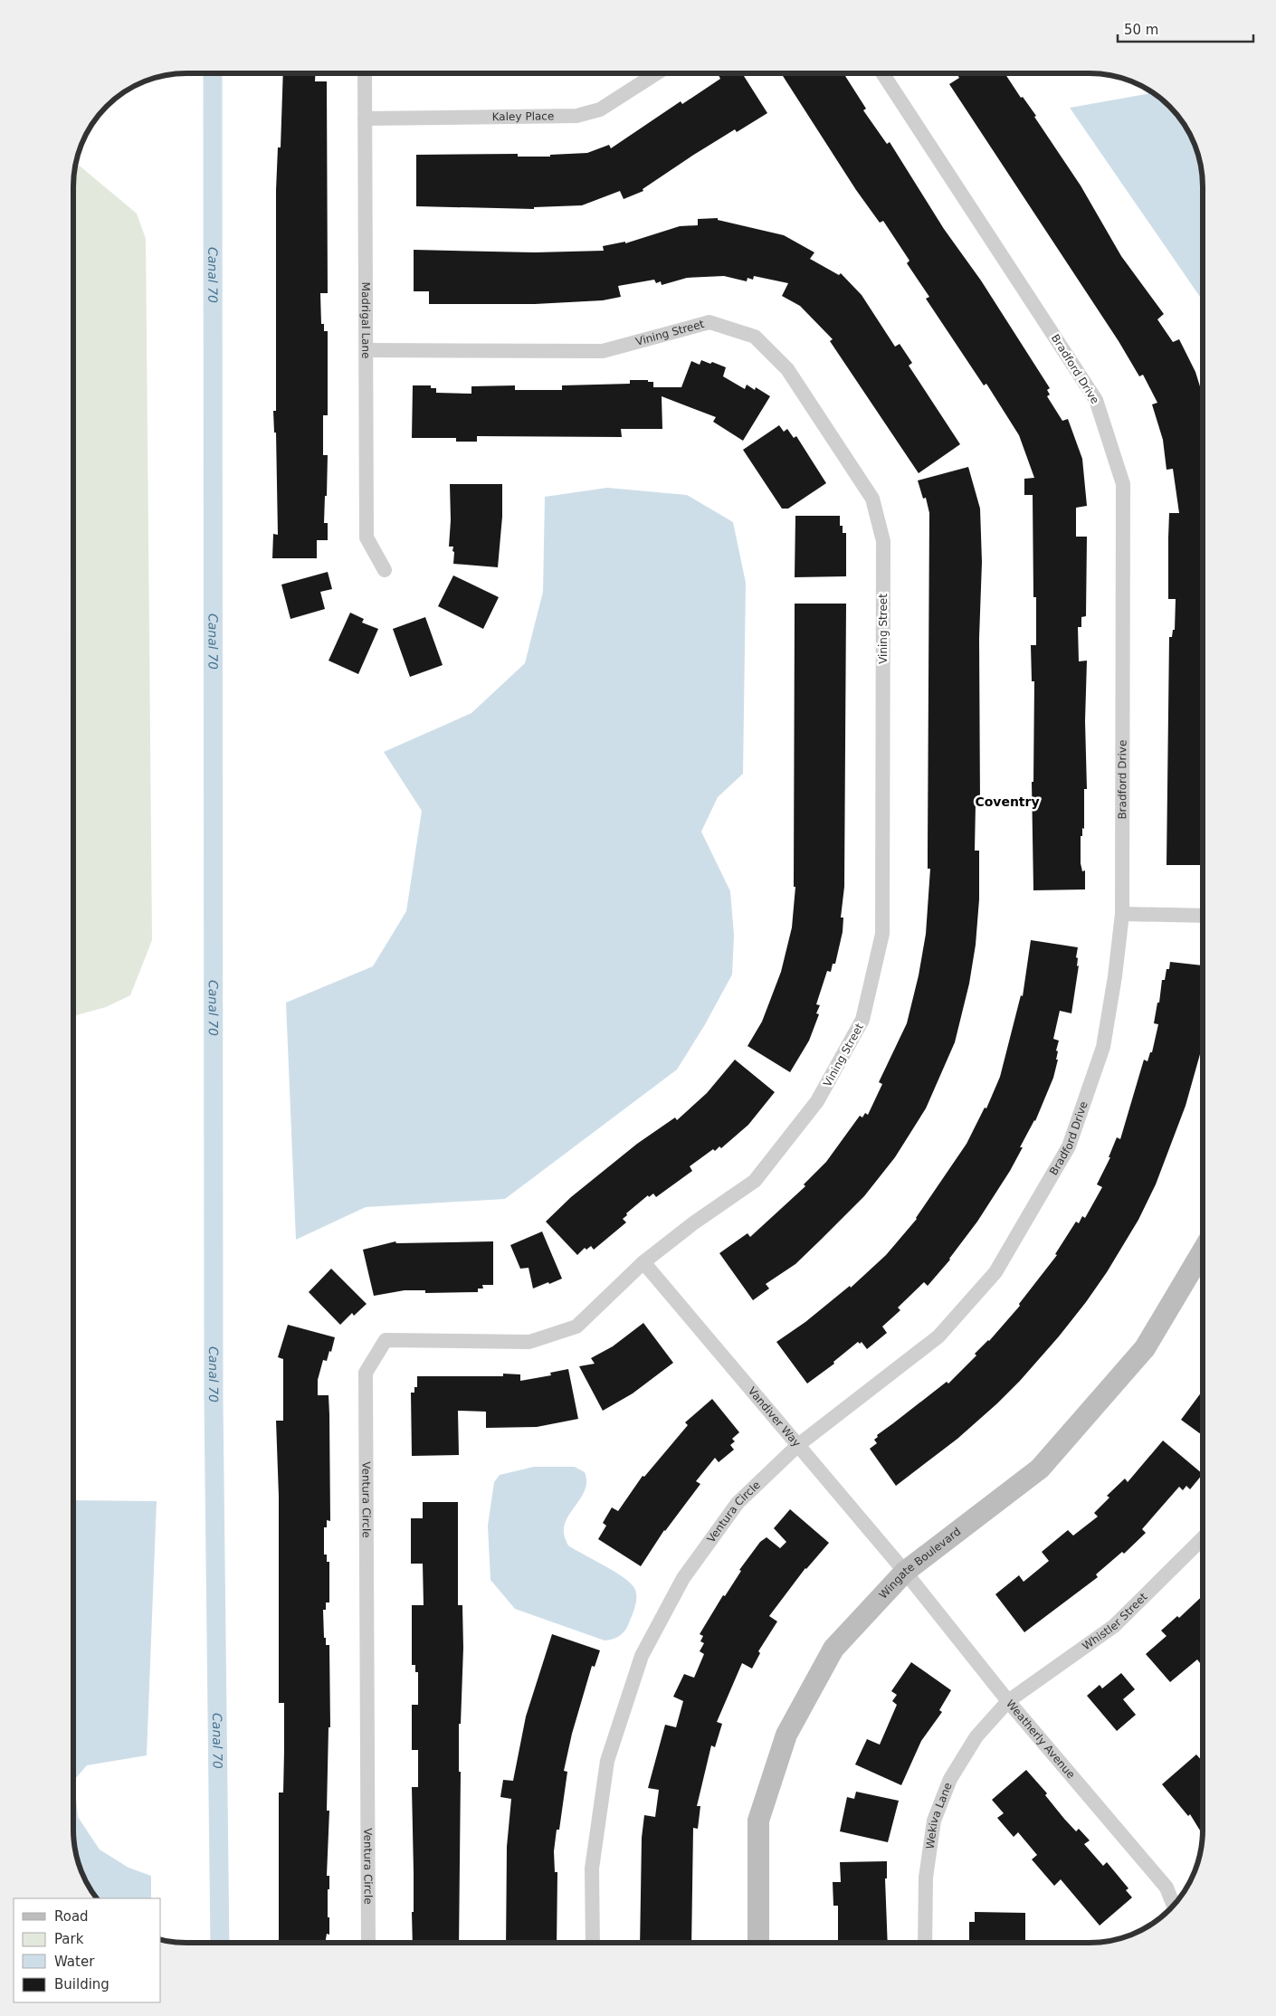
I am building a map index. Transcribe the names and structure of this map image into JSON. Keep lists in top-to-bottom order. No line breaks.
{"streets":{"street":["Kaley Place","Madrigal Lane","Vining Street","Bradford Drive","Vandiver Way","Ventura Circle","Wingate Boulevard","Whistler Street","Weatherly Avenue","Wekiva Lane"]},"crossings":[["Kaley Place","Madrigal Lane"],["Madrigal Lane","Vining Street"],["Vining Street","Vandiver Way"],["Vining Street","Ventura Circle"],["Bradford Drive","Vandiver Way"],["Bradford Drive","Ventura Circle"],["Vandiver Way","Ventura Circle"],["Vandiver Way","Wingate Boulevard"],["Vandiver Way","Weatherly Avenue"],["Wingate Boulevard","Weatherly Avenue"],["Whistler Street","Weatherly Avenue"],["Whistler Street","Wekiva Lane"],["Weatherly Avenue","Wekiva Lane"]],"districts":["Coventry"],"water":["Canal 70"],"legend":["Road","Park","Water","Building"],"scale_bar":"50 m"}
